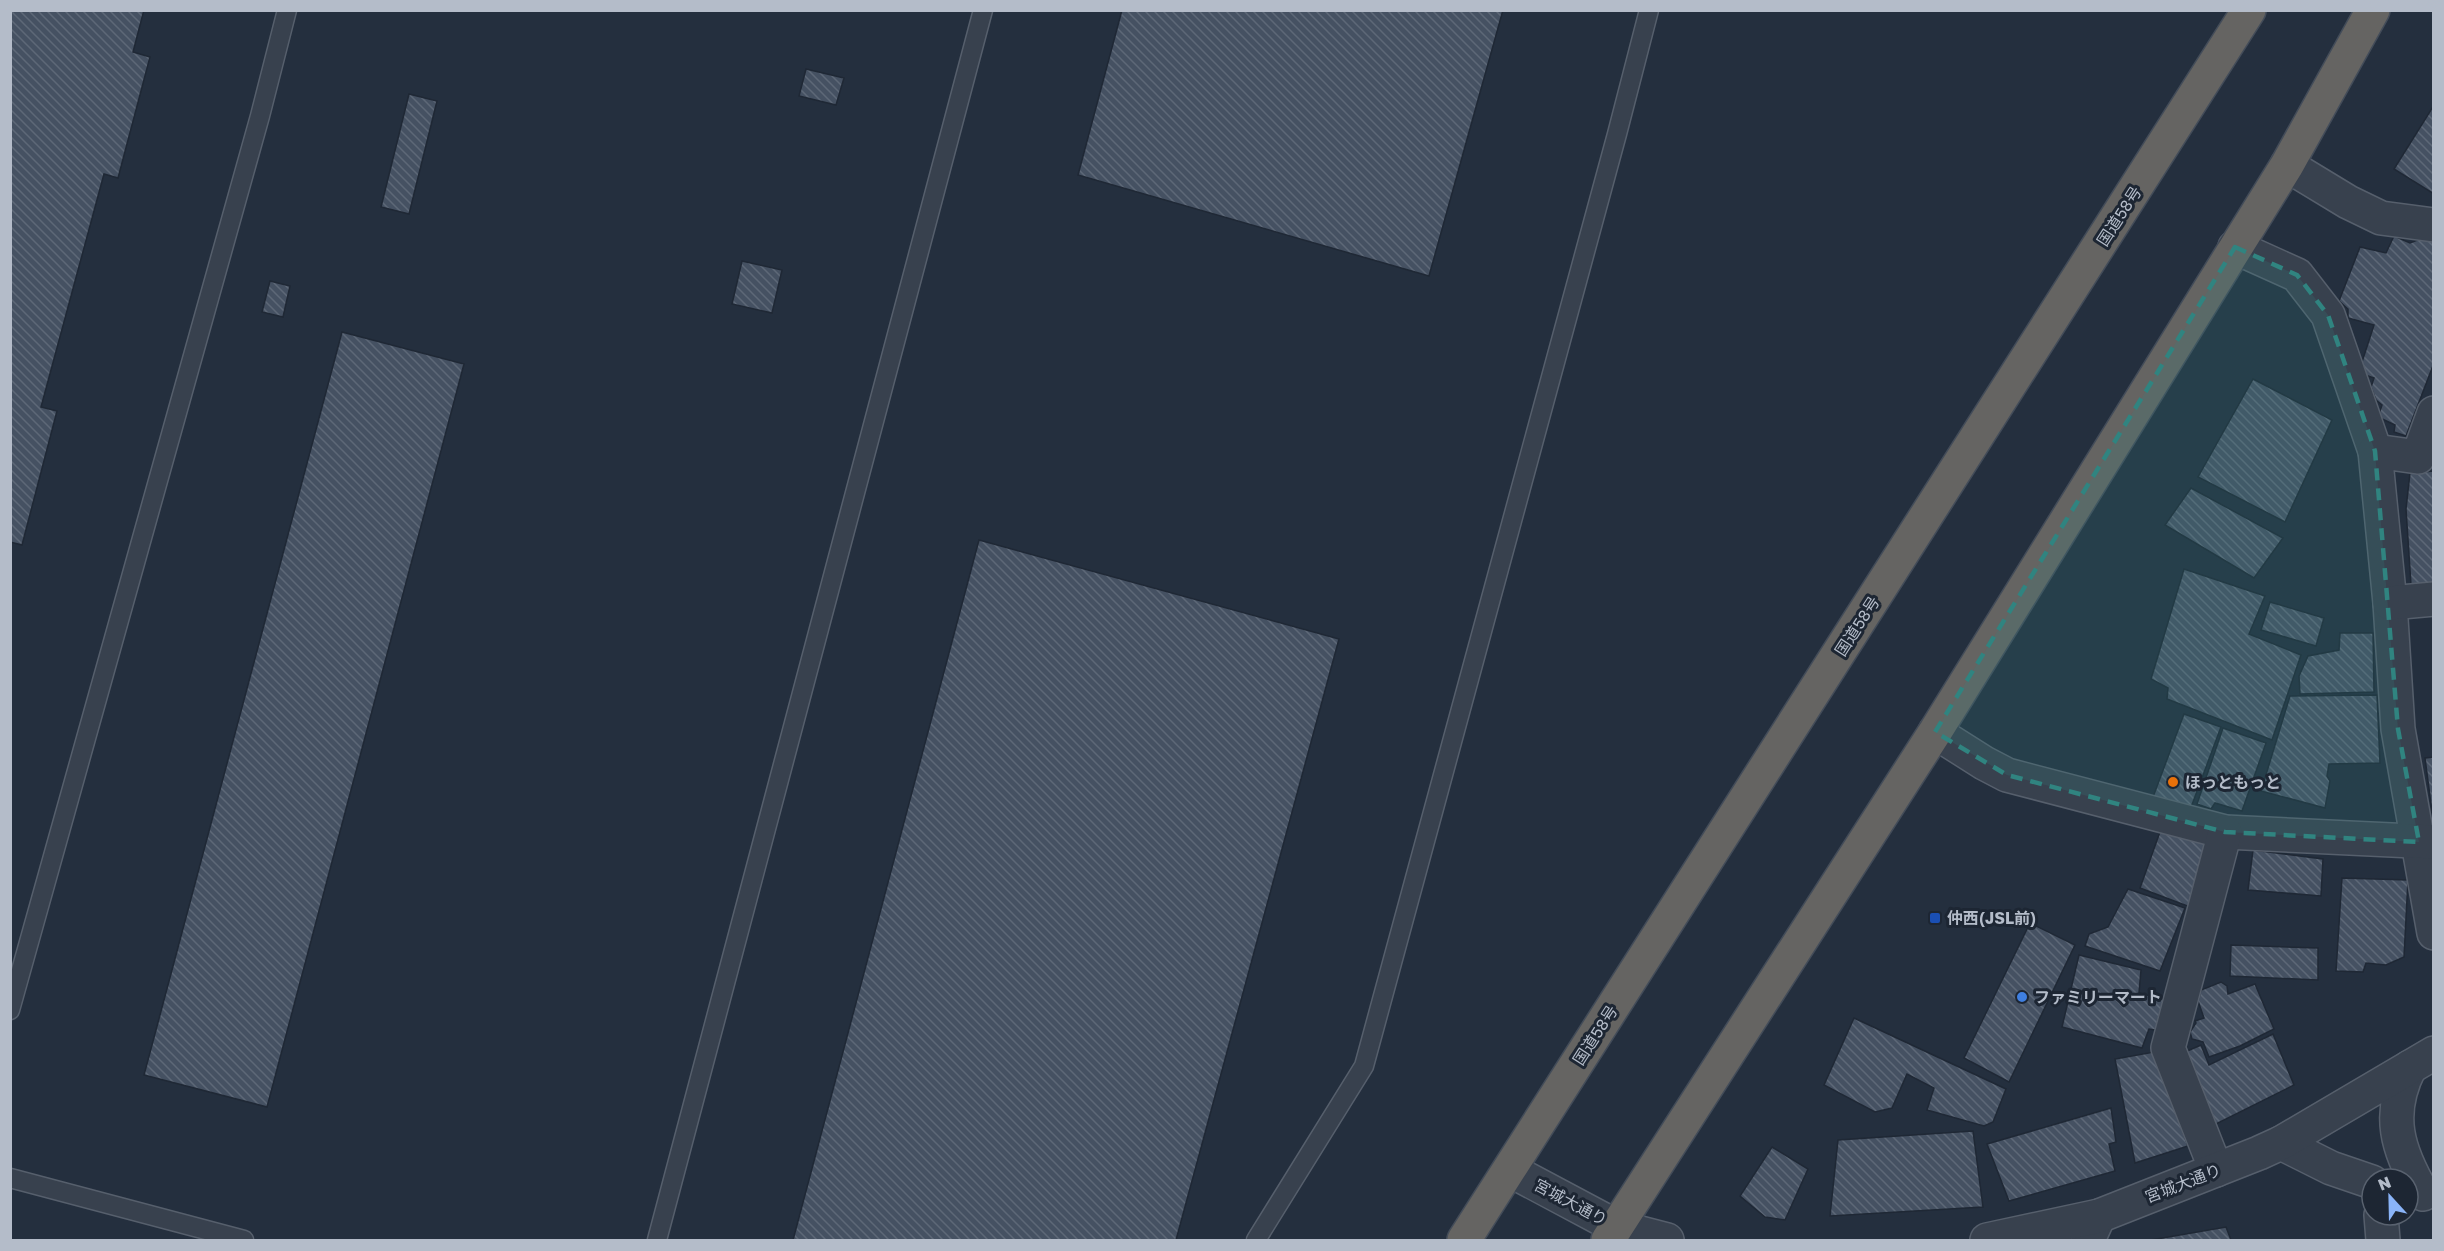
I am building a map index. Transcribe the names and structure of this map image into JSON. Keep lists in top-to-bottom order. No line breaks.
{"streets":{"highway":["国道58号"],"street":["宮城大通り"]},"crossings":[["国道58号","宮城大通り"]],"places":{"other":["ほっともっと","ファミリーマート"],"transit":["仲西(JSL前)"]},"north":"top"}
